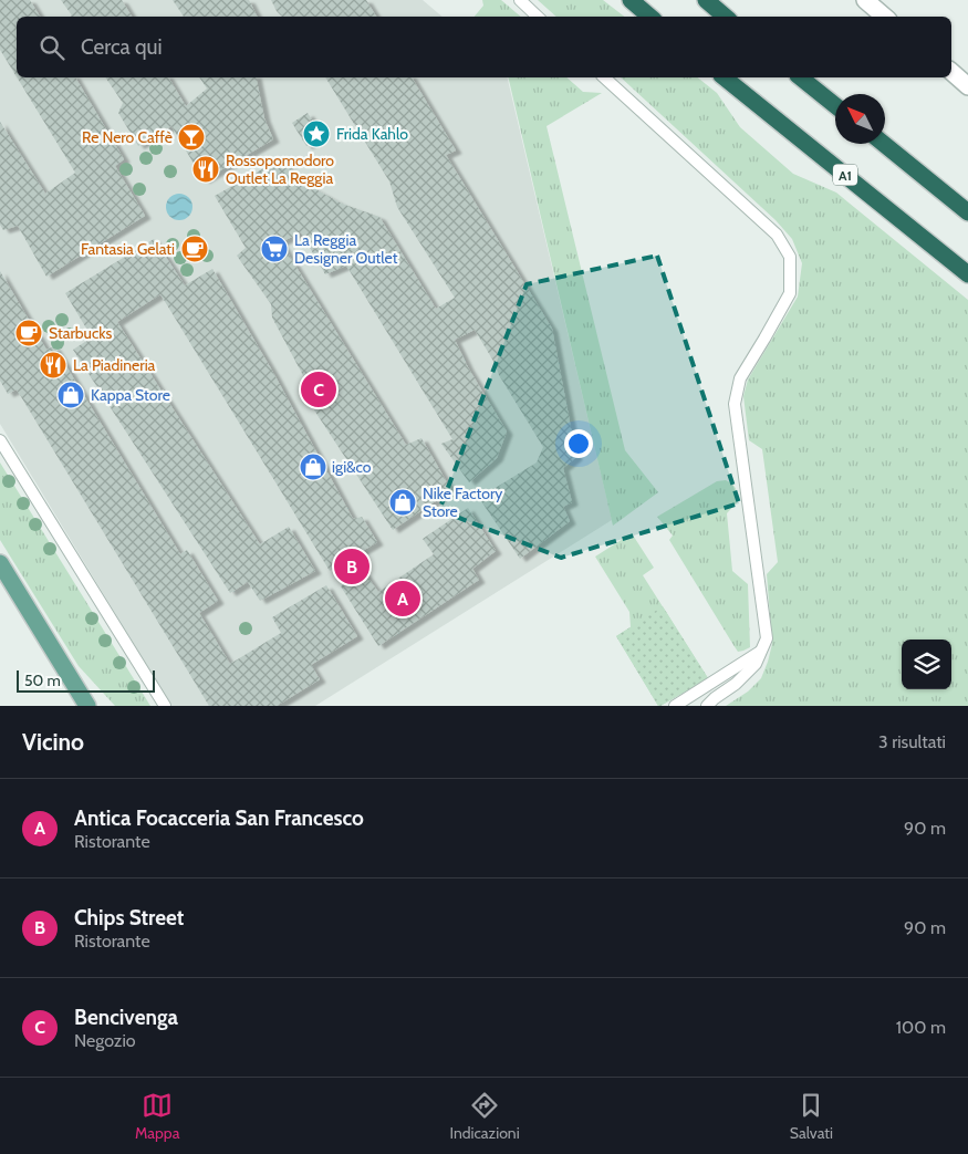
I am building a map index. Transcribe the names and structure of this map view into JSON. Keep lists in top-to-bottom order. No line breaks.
{"streets":{"highway":["A1"]},"places":{"place":["Frida Kahlo"],"bar":["Re Nero Caffè"],"restaurant":["Rossopomodoro Outlet La Reggia","La Piadineria"],"cafe":["Fantasia Gelati","Starbucks"],"supermarket":["La Reggia Designer Outlet"],"shop":["Kappa Store","igi&co","Nike Factory Store"]},"scale_bar":"50 m","north":"top left","page":{"search":"Cerca qui","pins":["C","B","A"],"scale":"50 m","heading":["Vicino","3 risultati"],"list":[{"mark":"A","name":"Antica Focacceria San Francesco","note":"Ristorante","value":"90 m"},{"mark":"B","name":"Chips Street","note":"Ristorante","value":"90 m"},{"mark":"C","name":"Bencivenga","note":"Negozio","value":"100 m"}],"nav":["Mappa","Indicazioni","Salvati"]}}
